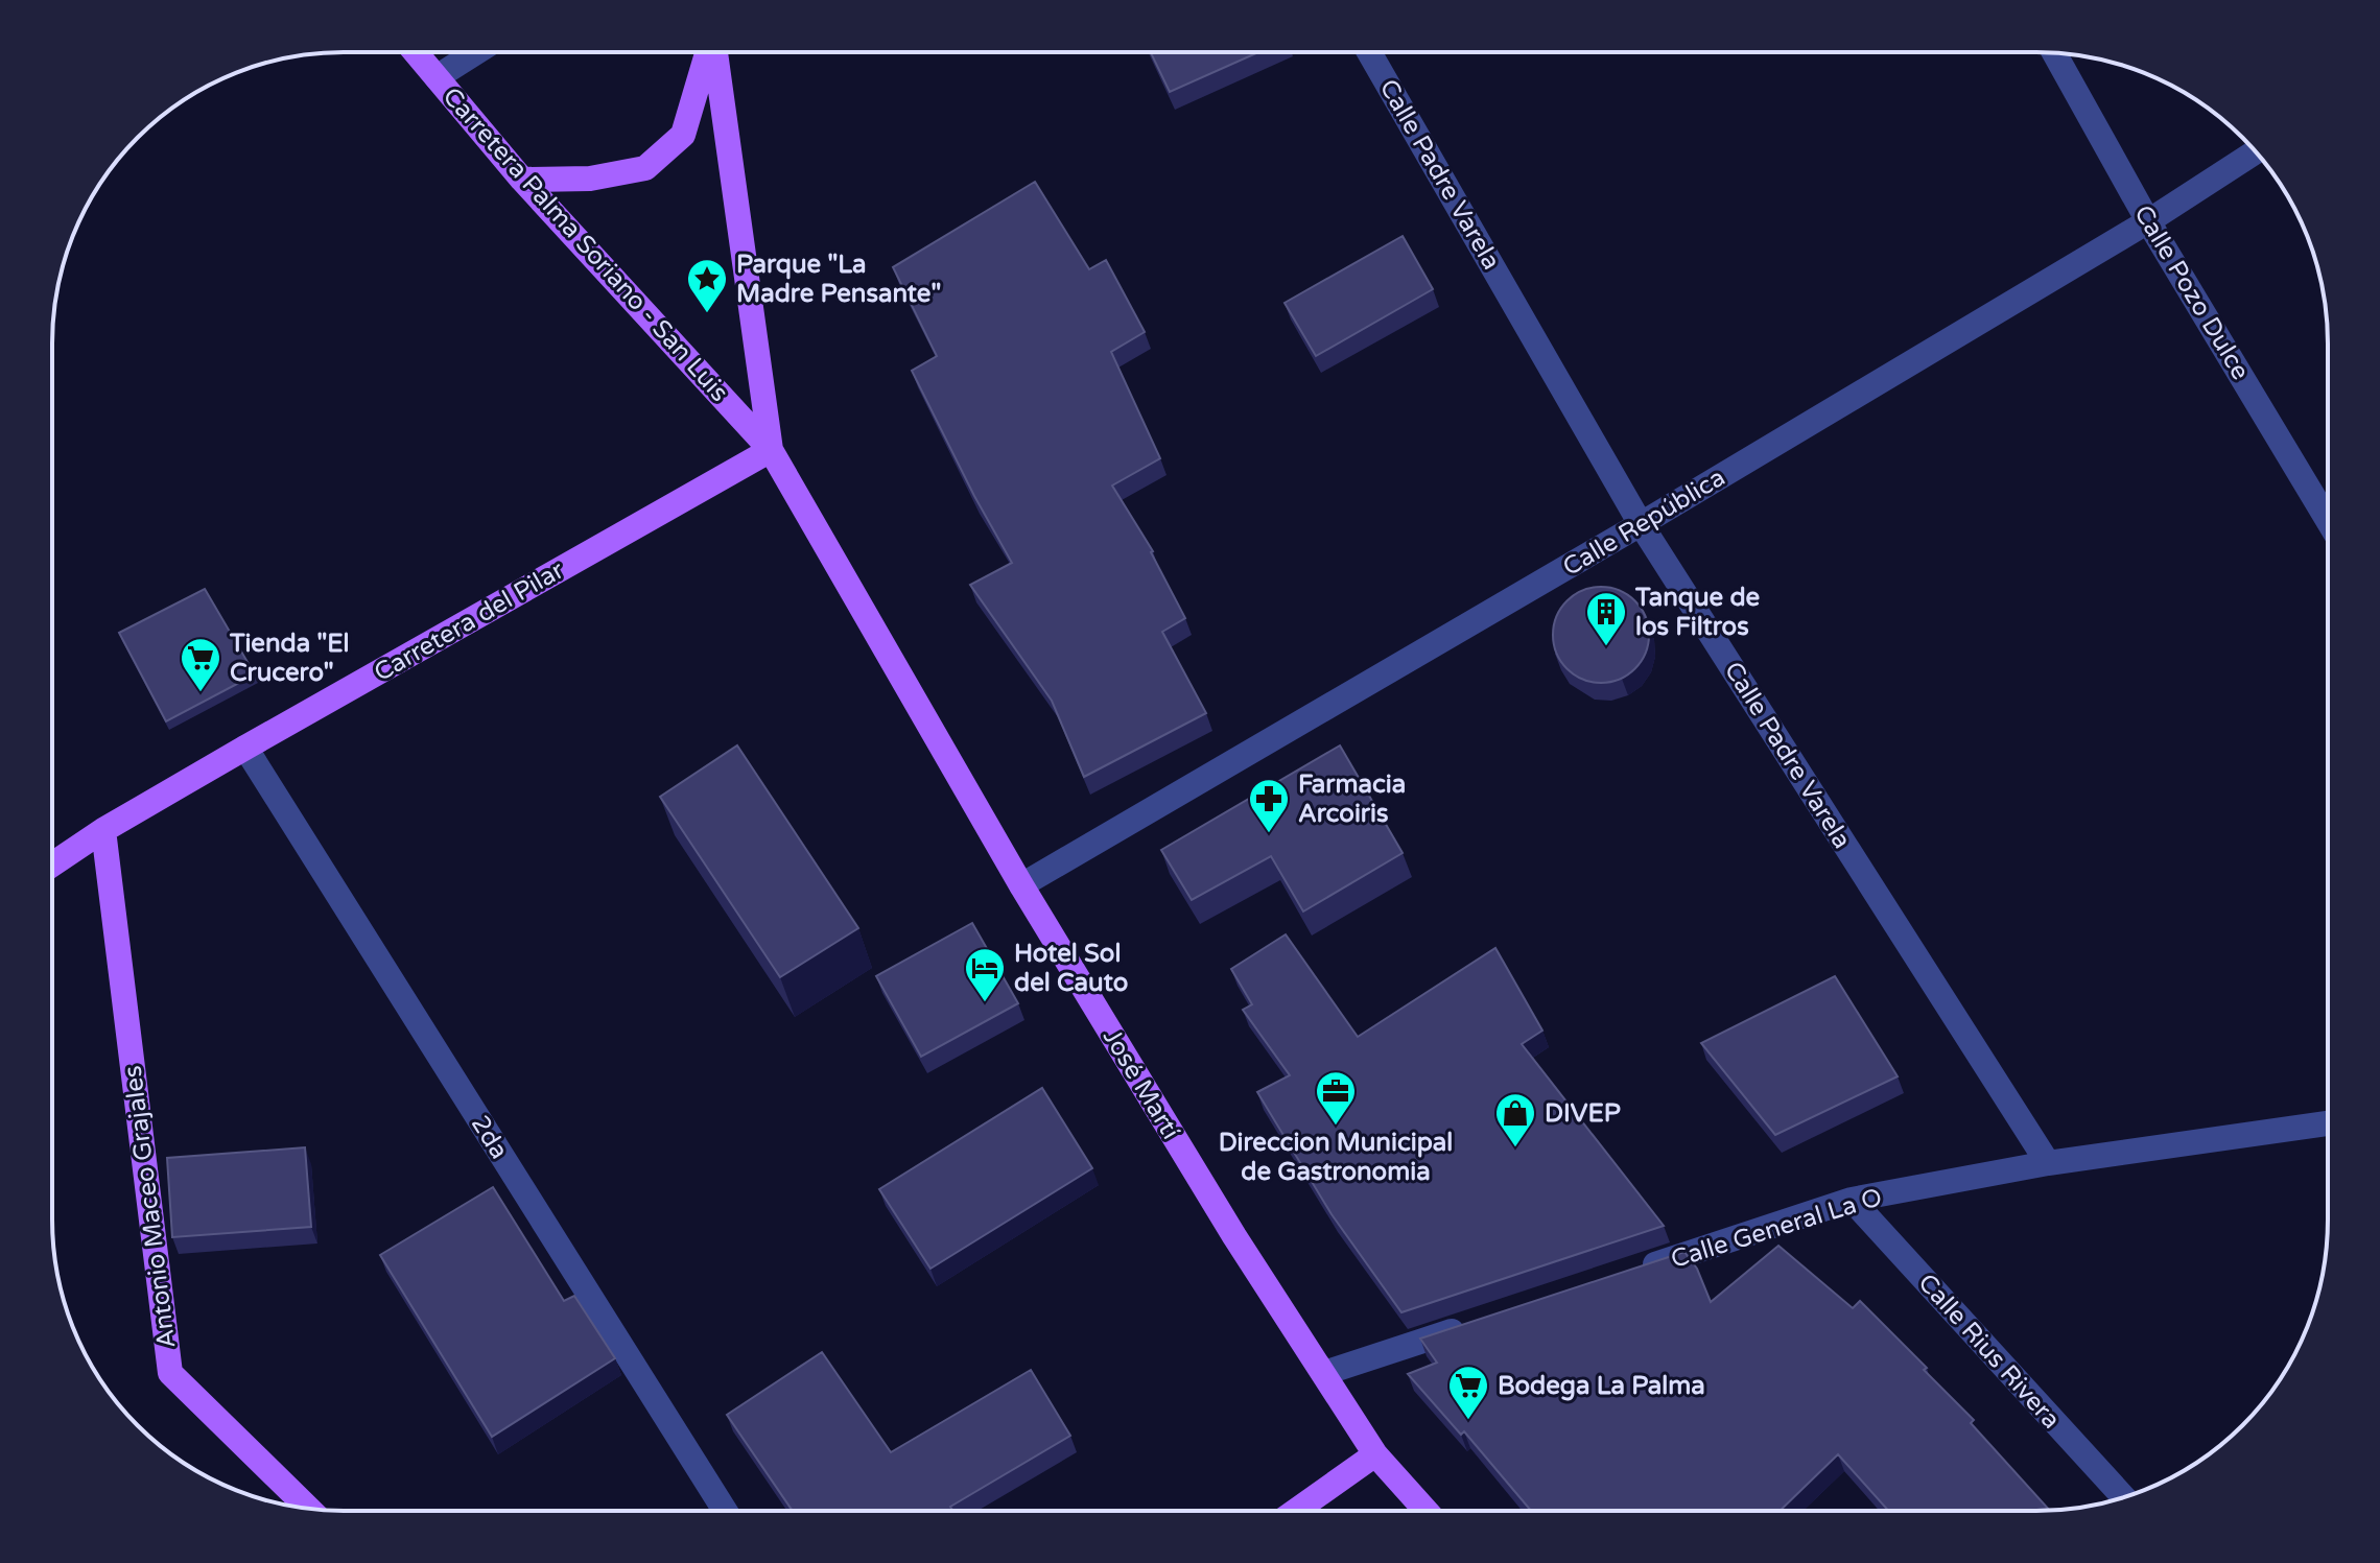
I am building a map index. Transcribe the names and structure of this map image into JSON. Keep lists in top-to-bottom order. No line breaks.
{"streets":{"main road":["Carretera Palma Soriano - San Luis","Carretera del Pilar","José Martí","Antonio Maceo Grajales"],"street":["Calle Padre Varela","Calle Pozo Dulce","Calle República","2da","Calle General La O","Calle Rius Rivera"]},"crossings":[["Calle Padre Varela","Calle República"],["Calle Padre Varela","Calle General La O"],["Carretera Palma Soriano - San Luis","Carretera del Pilar"],["Carretera Palma Soriano - San Luis","José Martí"],["Calle Pozo Dulce","Calle República"],["Calle República","José Martí"],["Carretera del Pilar","José Martí"],["Carretera del Pilar","2da"],["Carretera del Pilar","Antonio Maceo Grajales"],["Calle General La O","Calle Rius Rivera"]],"places":{"place":["Parque \"La Madre Pensante\""],"building":["Tanque de los Filtros"],"supermarket":["Tienda \"El Crucero\"","Bodega La Palma"],"pharmacy":["Farmacia Arcoiris"],"hotel":["Hotel Sol del Cauto"],"office":["Direccion Municipal de Gastronomia"],"shop":["DIVEP"]}}
